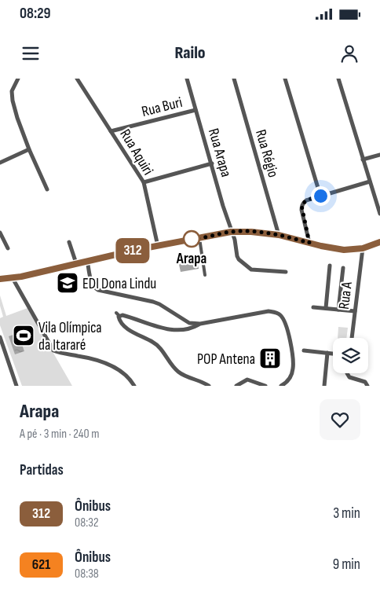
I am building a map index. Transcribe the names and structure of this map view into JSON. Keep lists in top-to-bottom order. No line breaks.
{"streets":{"street":["Rua Buri","Rua Aquiri","Rua Arapa","Rua Régio","Rua A"]},"crossings":[["Rua Buri","Rua Aquiri"],["Rua Buri","Rua Arapa"]],"places":{"other":["Arapa"],"school or university":["EDI Dona Lindu"],"sports":["Vila Olímpica da Itararé"],"building":["POP Antena"]},"lines":["bus line 312"],"page":{"status":"08:29","header":"Railo","on_map":"312","heading":[["Arapa","A pé · 3 min · 240 m"],"Partidas"],"list":[{"mark":"312","name":"Ônibus","note":"08:32","value":"3 min"},{"mark":"621","name":"Ônibus","note":"08:38","value":"9 min"}]}}
